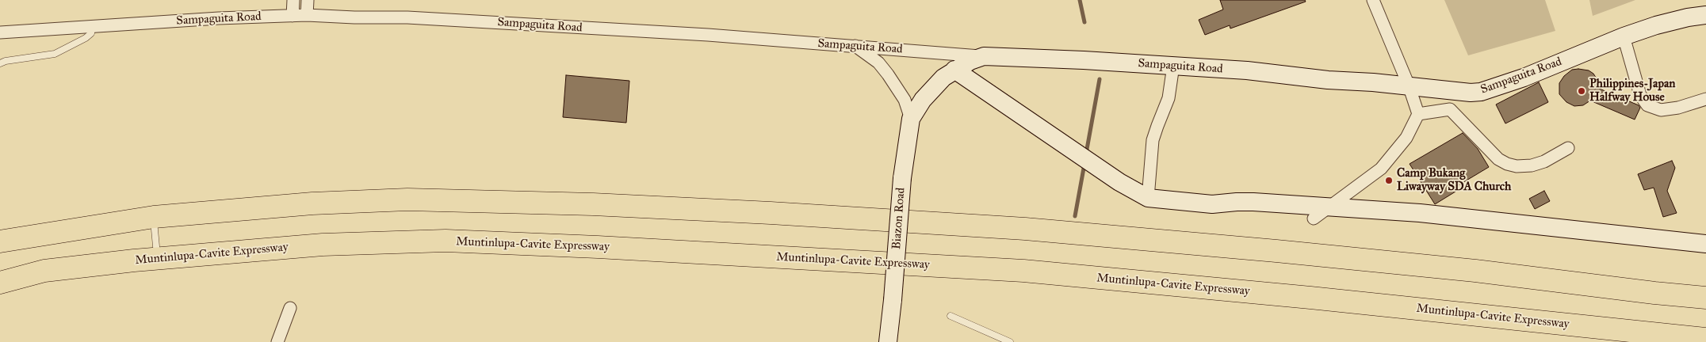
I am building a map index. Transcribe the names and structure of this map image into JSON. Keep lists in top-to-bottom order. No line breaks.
{"streets":{"highway":["Muntinlupa-Cavite Expressway"],"street":["Sampaguita Road","Biazon Road"]},"crossings":[["Sampaguita Road","Biazon Road"]],"places":["Philippines-Japan Halfway House","Camp Bukang Liwayway SDA Church"]}
